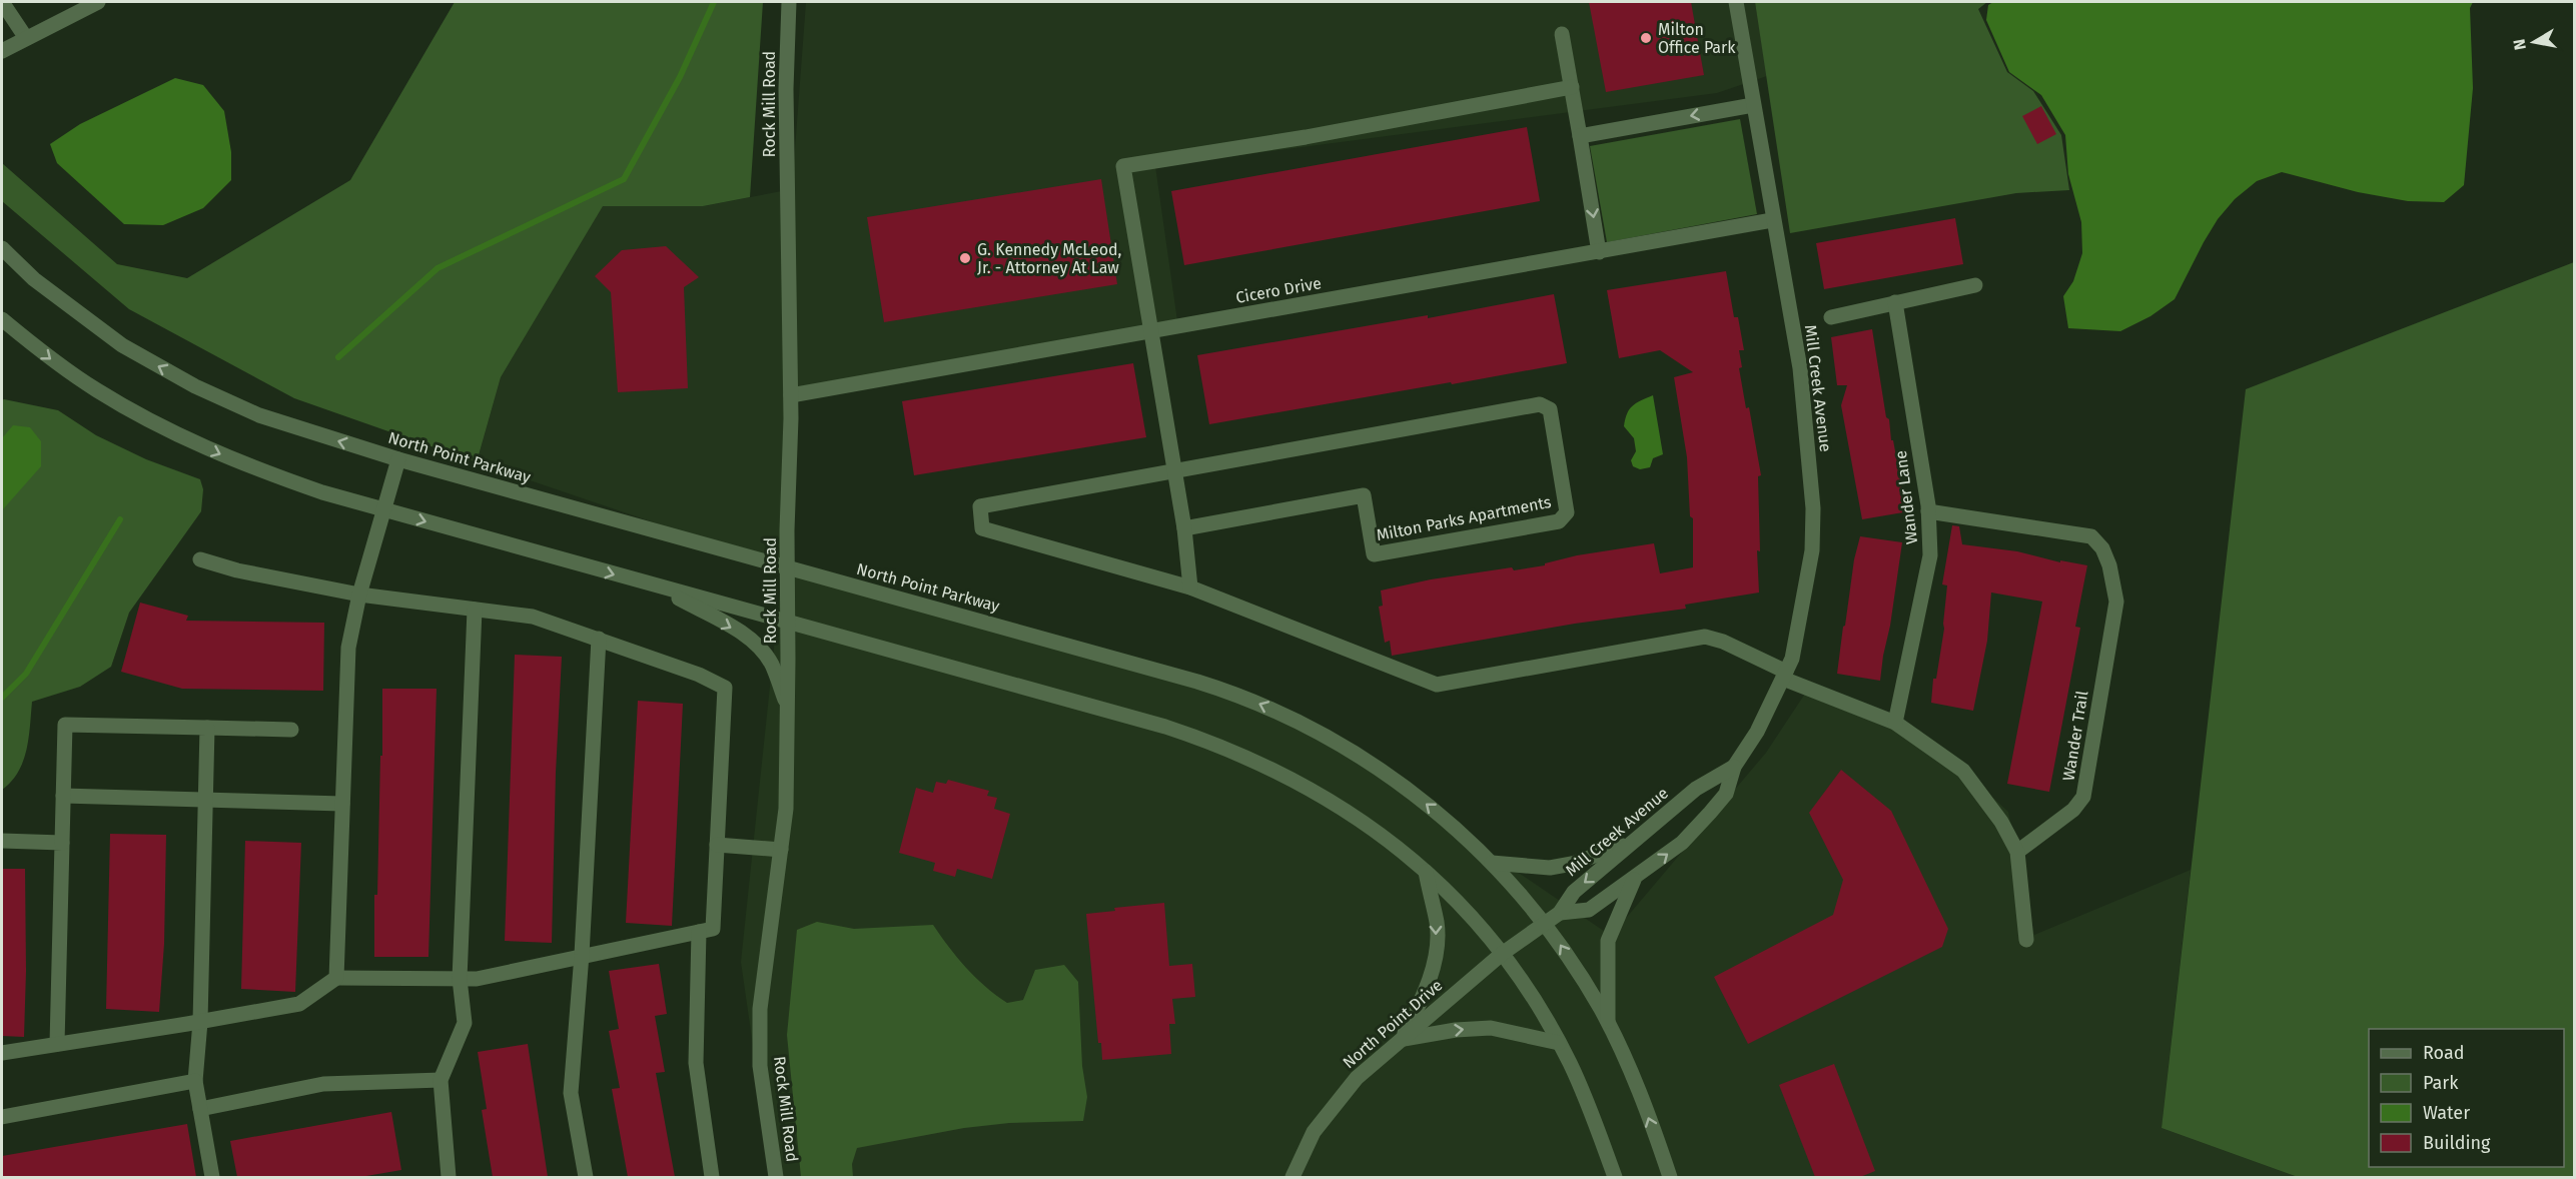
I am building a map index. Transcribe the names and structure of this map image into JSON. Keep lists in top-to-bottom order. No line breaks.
{"streets":{"street":["Rock Mill Road","Cicero Drive","Mill Creek Avenue","North Point Parkway","Wander Lane","Milton Parks Apartments","Wander Trail","North Point Drive"]},"crossings":[["Rock Mill Road","Cicero Drive"],["Rock Mill Road","North Point Parkway"],["Cicero Drive","Mill Creek Avenue"],["Mill Creek Avenue","North Point Parkway"],["Mill Creek Avenue","Milton Parks Apartments"],["Mill Creek Avenue","North Point Drive"],["North Point Parkway","North Point Drive"],["Wander Lane","Wander Trail"]],"places":["Milton Office Park","G. Kennedy McLeod, Jr. - Attorney At Law"],"legend":["Road","Park","Water","Building"],"north":"left"}
